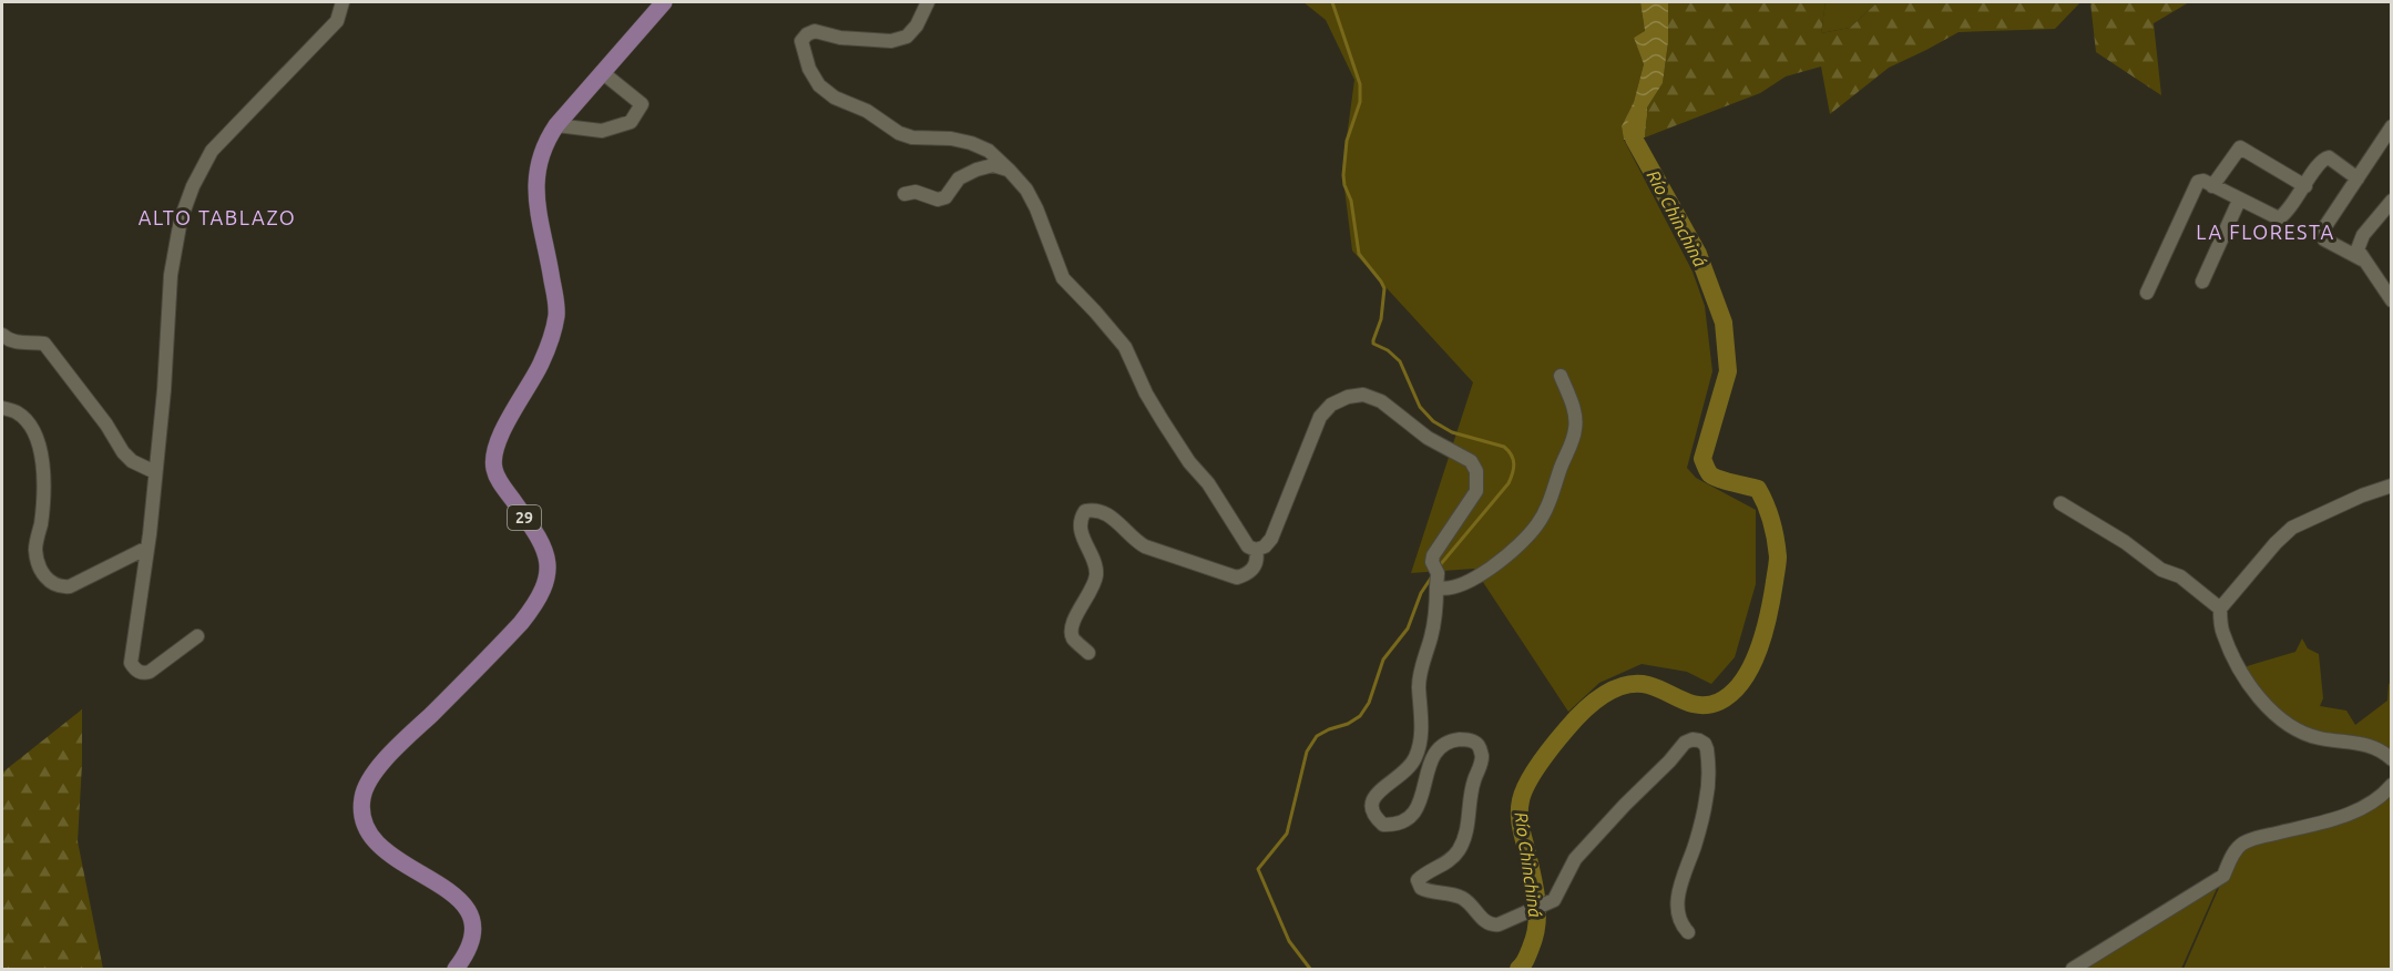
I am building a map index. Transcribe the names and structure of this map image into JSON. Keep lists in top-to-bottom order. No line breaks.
{"streets":{"main road":["29"]},"districts":["ALTO TABLAZO","LA FLORESTA"],"water":["Río Chinchiná"]}
